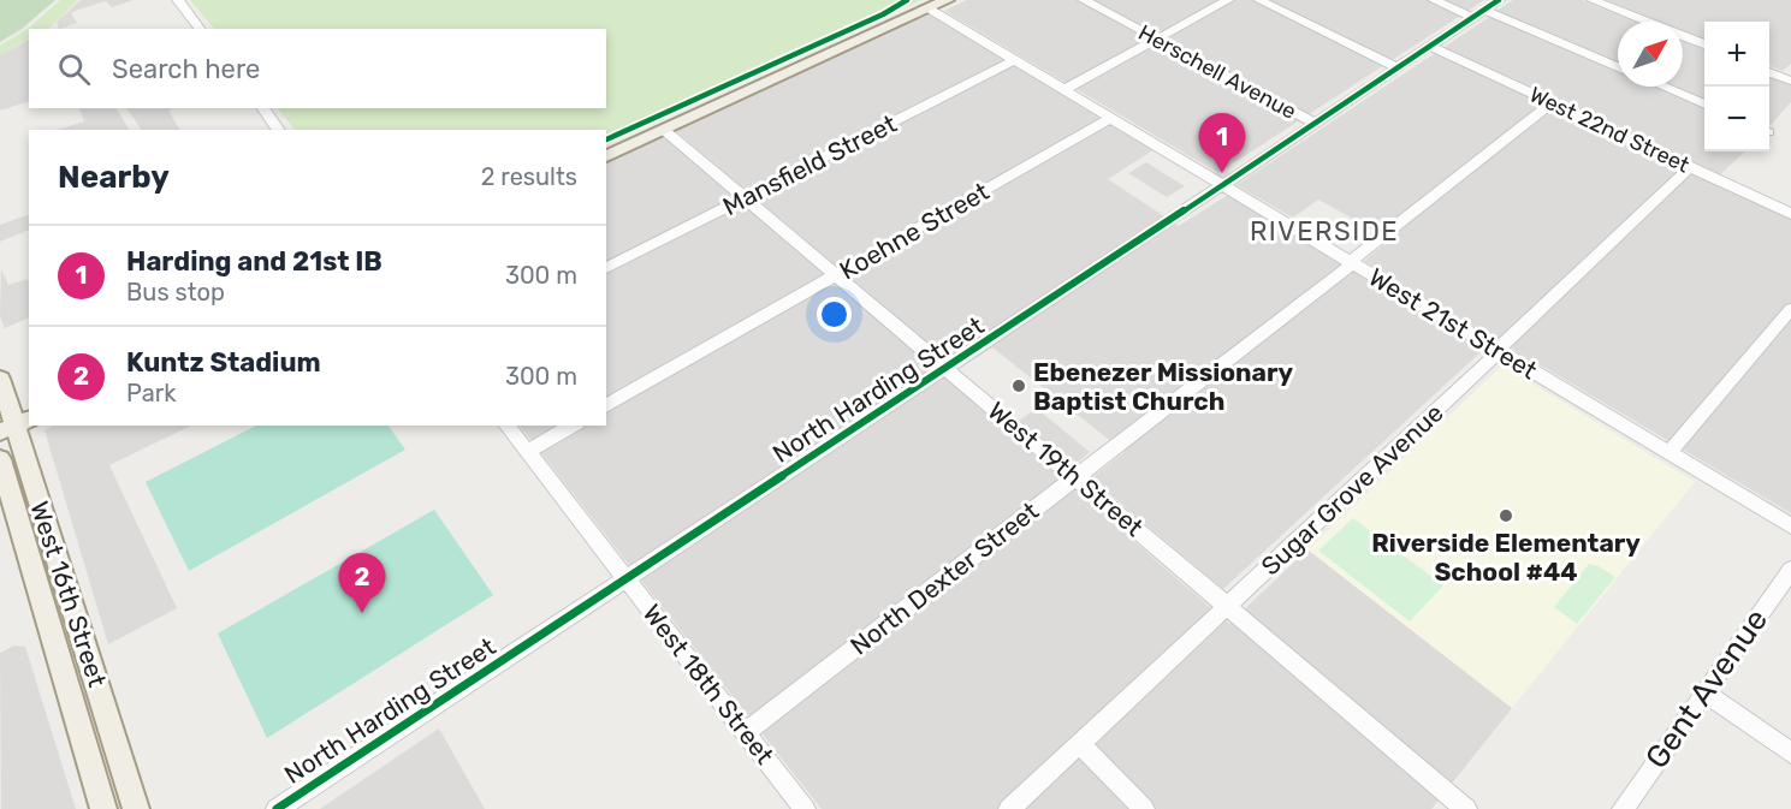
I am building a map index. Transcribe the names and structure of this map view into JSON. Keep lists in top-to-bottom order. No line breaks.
{"streets":{"main road":["West 16th Street"],"street":["Herschell Avenue","West 22nd Street","Mansfield Street","Koehne Street","West 21st Street","North Harding Street","West 19th Street","Sugar Grove Avenue","North Dexter Street","West 18th Street","Gent Avenue"]},"crossings":[["Herschell Avenue","North Harding Street"],["West 22nd Street","North Harding Street"],["West 22nd Street","Sugar Grove Avenue"],["West 22nd Street","North Dexter Street"],["Mansfield Street","West 21st Street"],["Mansfield Street","West 19th Street"],["Koehne Street","West 21st Street"],["Koehne Street","West 19th Street"],["West 21st Street","North Harding Street"],["West 21st Street","Sugar Grove Avenue"],["West 21st Street","North Dexter Street"],["North Harding Street","West 19th Street"],["North Harding Street","West 18th Street"],["West 19th Street","Sugar Grove Avenue"],["West 19th Street","North Dexter Street"],["North Dexter Street","West 18th Street"]],"districts":["RIVERSIDE"],"places":["Ebenezer Missionary Baptist Church","Riverside Elementary School #44"],"north":"top right","page":{"map_buttons":["+","−"],"search":"Search here","pins":["1","2"],"heading":["Nearby","2 results"],"list":[{"mark":"1","name":"Harding and 21st IB","note":"Bus stop","value":"300 m"},{"mark":"2","name":"Kuntz Stadium","note":"Park","value":"300 m"}]}}
